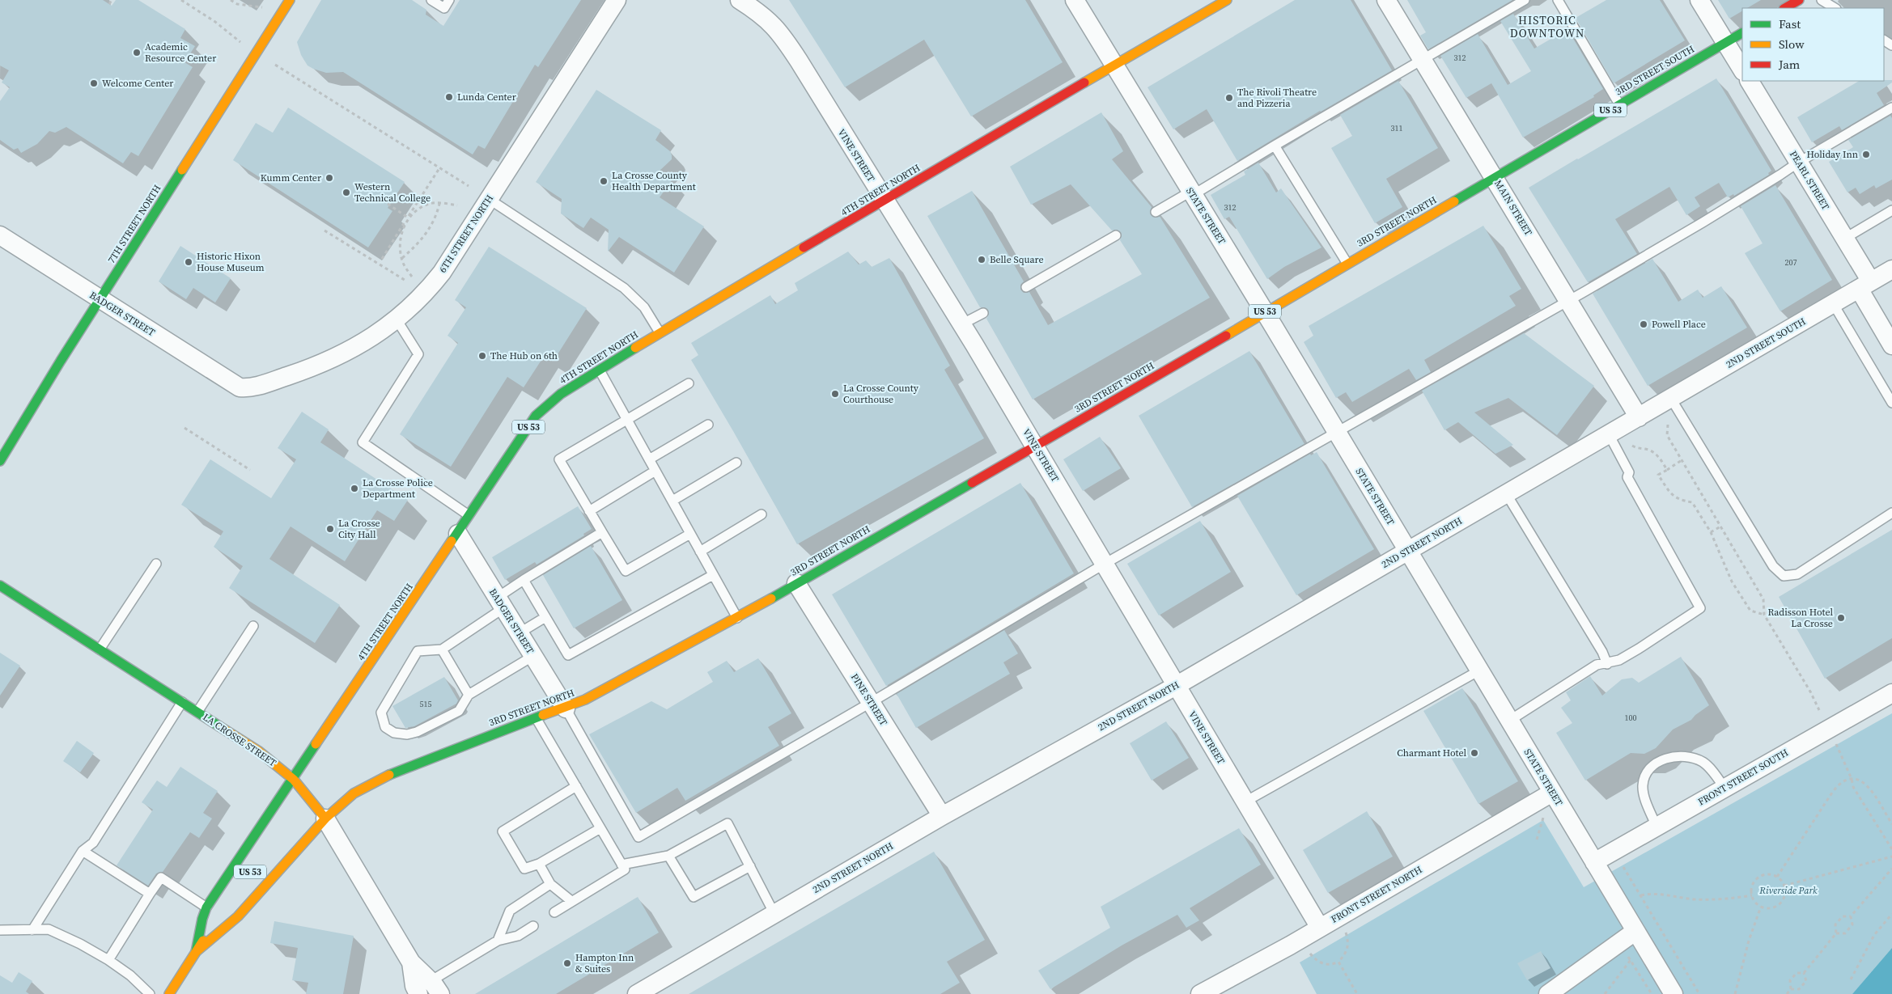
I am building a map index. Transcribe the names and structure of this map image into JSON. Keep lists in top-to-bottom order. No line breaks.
{"streets":{"main road":["3RD STREET SOUTH","US 53","4TH STREET NORTH","3RD STREET NORTH","7TH STREET NORTH","LA CROSSE STREET"],"street":["VINE STREET","PEARL STREET","MAIN STREET","STATE STREET","6TH STREET NORTH","BADGER STREET","2ND STREET SOUTH","2ND STREET NORTH","PINE STREET","FRONT STREET SOUTH","FRONT STREET NORTH"]},"crossings":[["3RD STREET SOUTH","MAIN STREET"],["3RD STREET SOUTH","3RD STREET NORTH"],["VINE STREET","4TH STREET NORTH"],["VINE STREET","3RD STREET NORTH"],["VINE STREET","2ND STREET NORTH"],["VINE STREET","FRONT STREET NORTH"],["PEARL STREET","2ND STREET SOUTH"],["4TH STREET NORTH","STATE STREET"],["4TH STREET NORTH","3RD STREET NORTH"],["4TH STREET NORTH","BADGER STREET"],["4TH STREET NORTH","LA CROSSE STREET"],["MAIN STREET","3RD STREET NORTH"],["MAIN STREET","2ND STREET SOUTH"],["MAIN STREET","2ND STREET NORTH"],["STATE STREET","3RD STREET NORTH"],["STATE STREET","2ND STREET NORTH"],["STATE STREET","FRONT STREET SOUTH"],["STATE STREET","FRONT STREET NORTH"],["3RD STREET NORTH","BADGER STREET"],["3RD STREET NORTH","PINE STREET"],["3RD STREET NORTH","LA CROSSE STREET"],["7TH STREET NORTH","BADGER STREET"],["6TH STREET NORTH","BADGER STREET"],["2ND STREET SOUTH","2ND STREET NORTH"],["2ND STREET NORTH","PINE STREET"]],"districts":["HISTORIC DOWNTOWN"],"parks":["Riverside Park"],"places":["Academic Resource Center","Welcome Center","Lunda Center","The Rivoli Theatre and Pizzeria","Holiday Inn","Kumm Center","La Crosse County Health Department","Western Technical College","Belle Square","Historic Hixon House Museum","Powell Place","The Hub on 6th","La Crosse County Courthouse","La Crosse Police Department","La Crosse City Hall","Radisson Hotel La Crosse","Charmant Hotel","Hampton Inn & Suites"],"house_numbers":["312","311","312","207","515","100"],"legend":["Fast","Slow","Jam"]}
